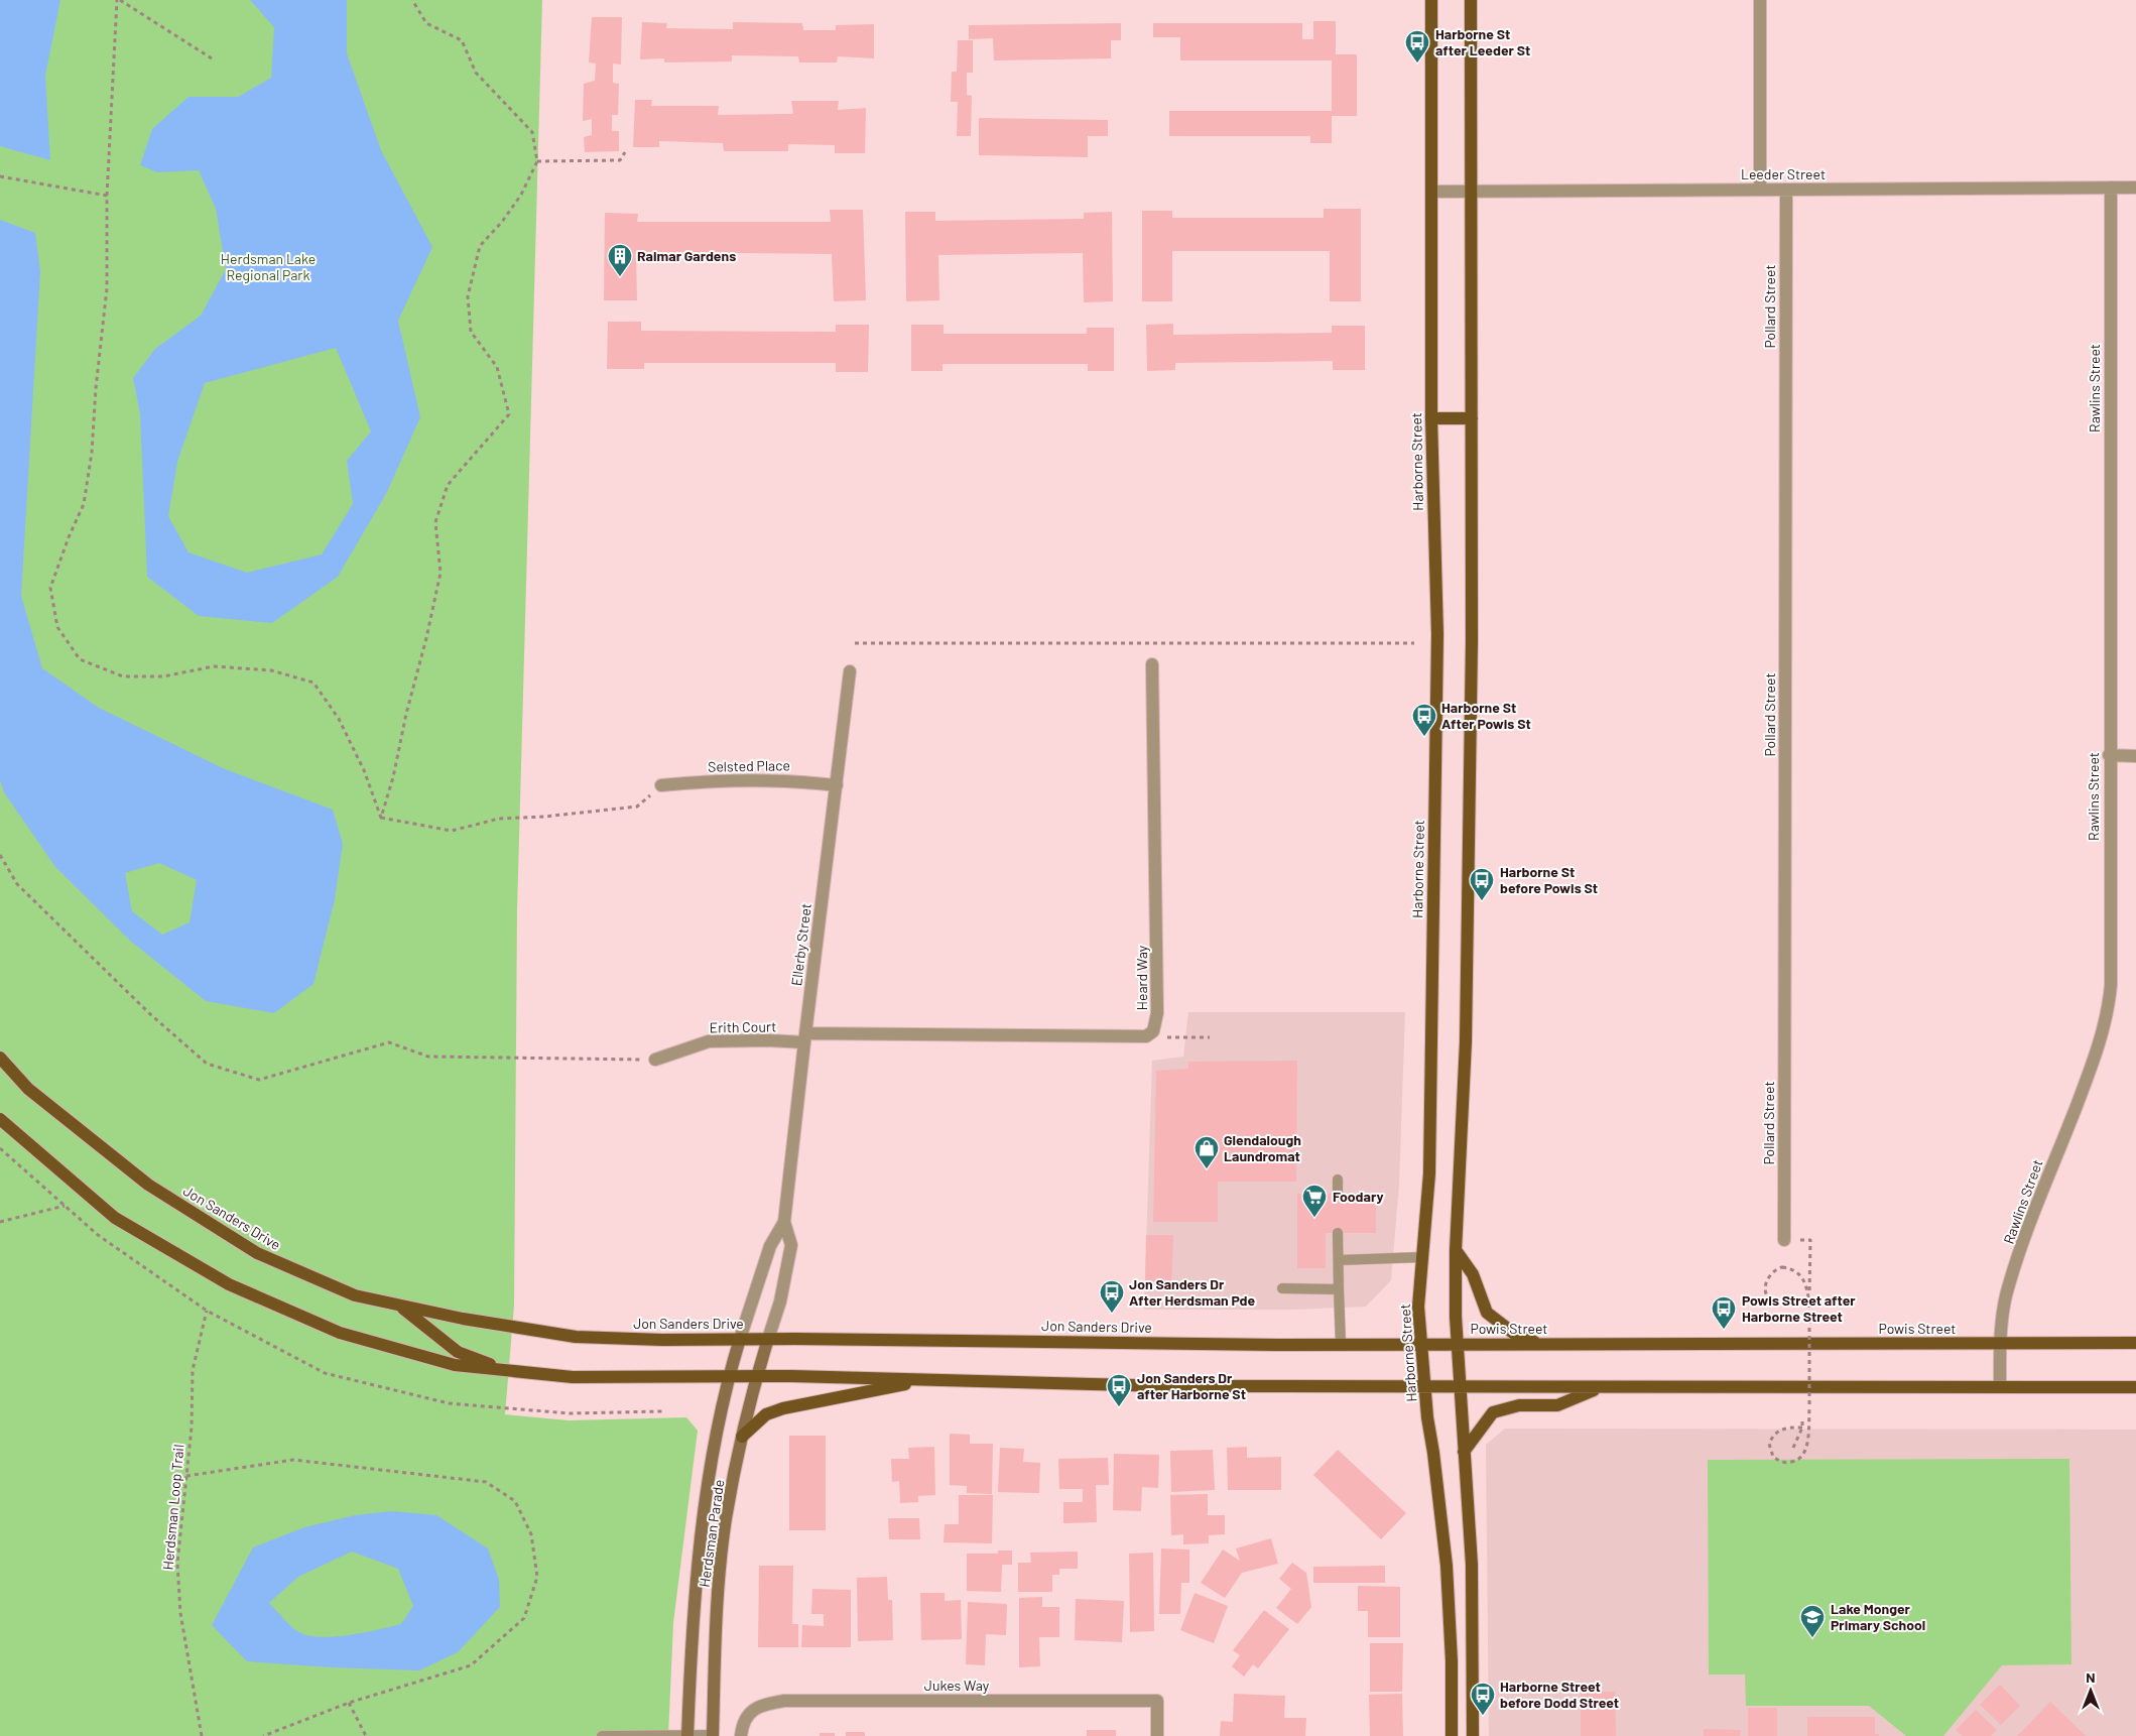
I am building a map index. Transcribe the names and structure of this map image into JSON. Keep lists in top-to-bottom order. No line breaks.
{"streets":{"main road":["Harborne Street","Jon Sanders Drive","Powis Street","Herdsman Parade"],"street":["Leeder Street","Pollard Street","Rawlins Street","Selsted Place","Ellerby Street","Heard Way","Erith Court","Jukes Way"],"path":["Herdsman Loop Trail"]},"crossings":[["Leeder Street","Pollard Street"],["Leeder Street","Rawlins Street"],["Leeder Street","Harborne Street"],["Rawlins Street","Powis Street"],["Harborne Street","Jon Sanders Drive"],["Selsted Place","Ellerby Street"],["Ellerby Street","Erith Court"],["Ellerby Street","Jon Sanders Drive"],["Ellerby Street","Herdsman Parade"],["Jon Sanders Drive","Powis Street"],["Jon Sanders Drive","Herdsman Parade"]],"parks":["Herdsman Lake Regional Park"],"places":{"bus stop":["Harborne St after Leeder St","Harborne St After Powis St","Harborne St before Powis St","Jon Sanders Dr After Herdsman Pde","Powis Street after Harborne Street","Jon Sanders Dr after Harborne St","Harborne Street before Dodd Street"],"building":["Raimar Gardens"],"shop":["Glendalough Laundromat"],"supermarket":["Foodary"],"school or university":["Lake Monger Primary School"]},"north":"top"}
